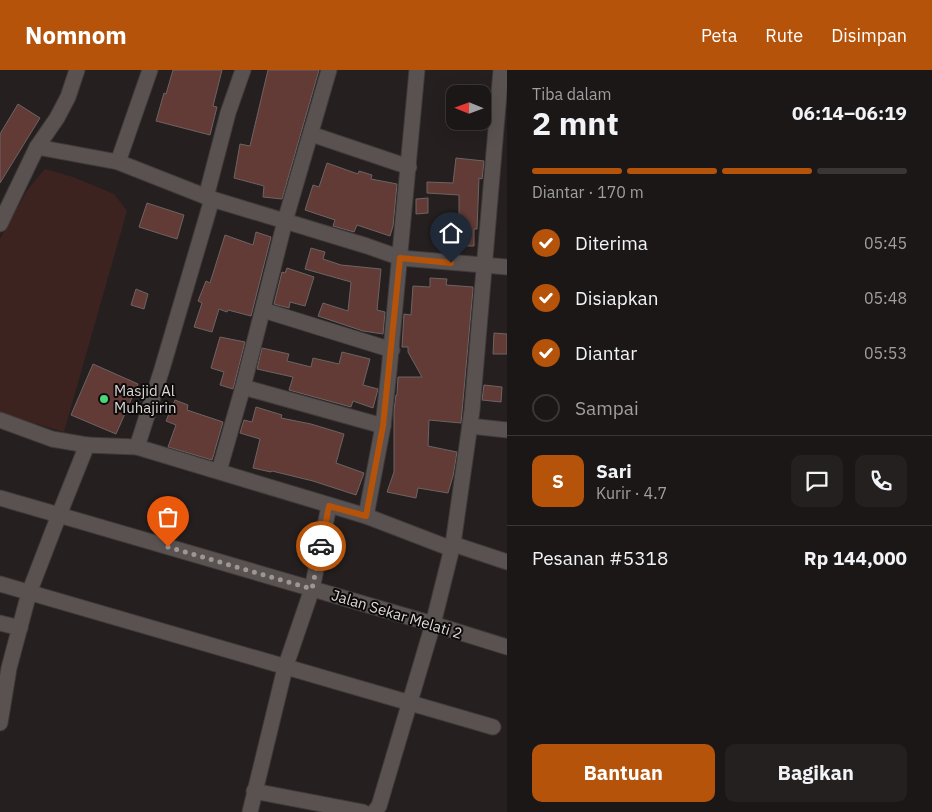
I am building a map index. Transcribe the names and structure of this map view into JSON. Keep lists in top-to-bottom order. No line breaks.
{"streets":{"street":["Jalan Sekar Melati 2"]},"places":["Masjid Al Muhajirin"],"north":"left","page":{"header":"Nomnom","nav":["Peta","Rute","Disimpan"],"heading":["2 mnt","Tiba dalam","06:14–06:19"],"panel":["Sari","Kurir · 4.7","Pesanan #5318","Rp 144,000"],"bar":"Diantar · 170 m","list":[["Diterima","05:45"],["Disiapkan","05:48"],["Diantar","05:53"],"Sampai"],"round":"S","buttons":["Bantuan","Bagikan"]}}
